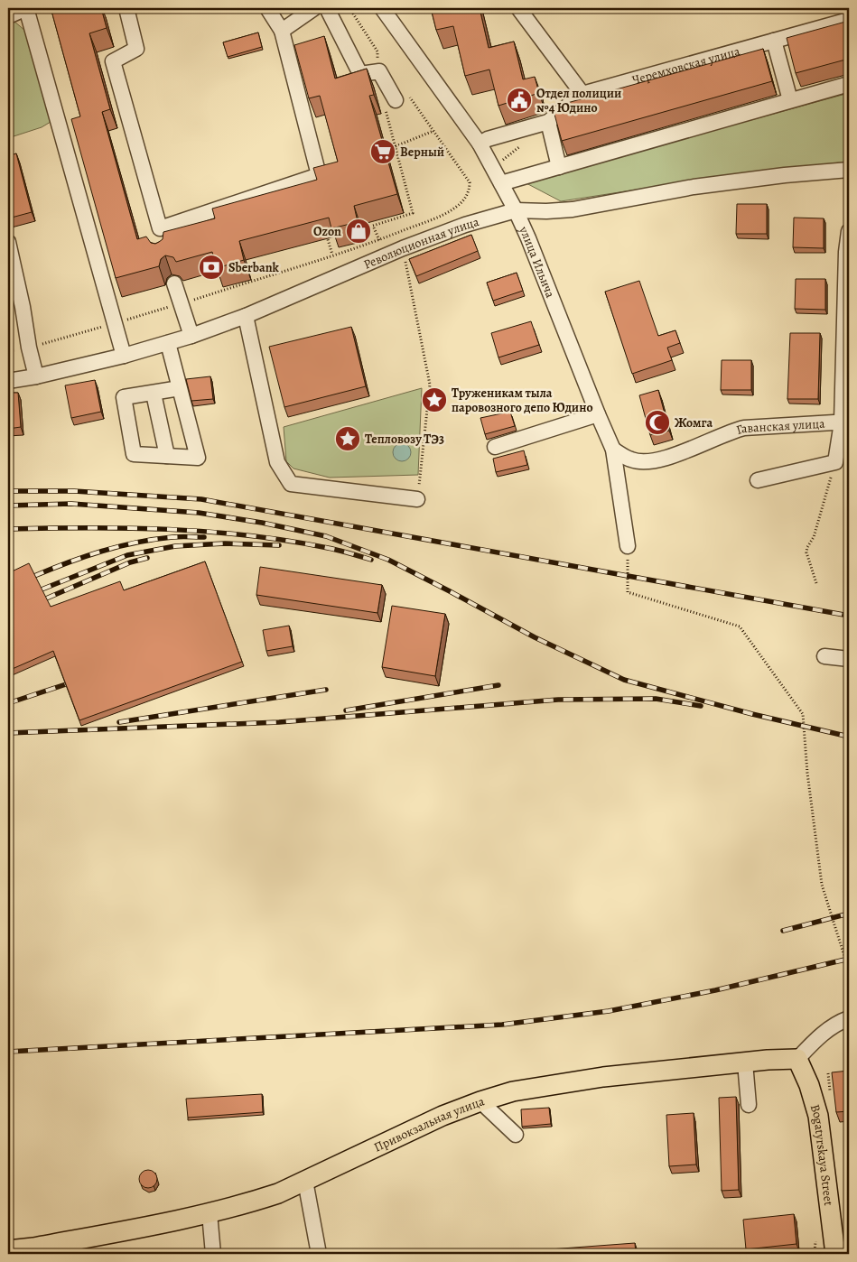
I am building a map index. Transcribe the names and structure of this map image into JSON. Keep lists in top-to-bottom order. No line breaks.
{"streets":{"main road":["Привокзальная улица","Bogatyrskaya Street"],"street":["Черемховская улица","Революционная улица","улица Ильича","Гаванская улица"]},"crossings":[["Черемховская улица","улица Ильича"],["Революционная улица","улица Ильича"],["улица Ильича","Гаванская улица"],["Привокзальная улица","Bogatyrskaya Street"]],"places":{"public building":["Отдел полиции №4 Юдино"],"supermarket":["Верный"],"shop":["Ozon"],"bank":["Sberbank"],"place":["Труженикам тыла паровозного депо Юдино","Тепловозу ТЭ3"],"mosque":["Жомга"]}}
